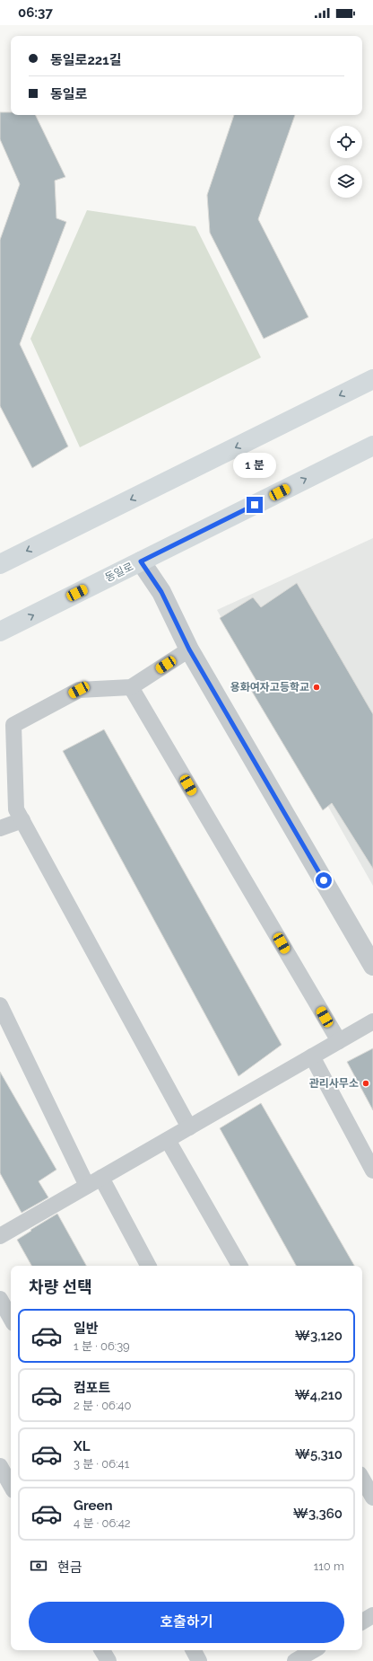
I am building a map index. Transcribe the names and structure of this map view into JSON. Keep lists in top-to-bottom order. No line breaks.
{"streets":{"main road":["동일로"]},"places":["용화여자고등학교","관리사무소"],"page":{"status":"06:37","banner":["동일로221길","동일로"],"bubble":"1 분","heading":"차량 선택","list":[{"name":"일반","note":"1 분 · 06:39","value":"₩3,120"},{"name":"컴포트","note":"2 분 · 06:40","value":"₩4,210"},{"name":"XL","note":"3 분 · 06:41","value":"₩5,310"},{"name":"Green","note":"4 분 · 06:42","value":"₩3,360"}],"pay":["현금","110 m"],"buttons":"호출하기"}}
